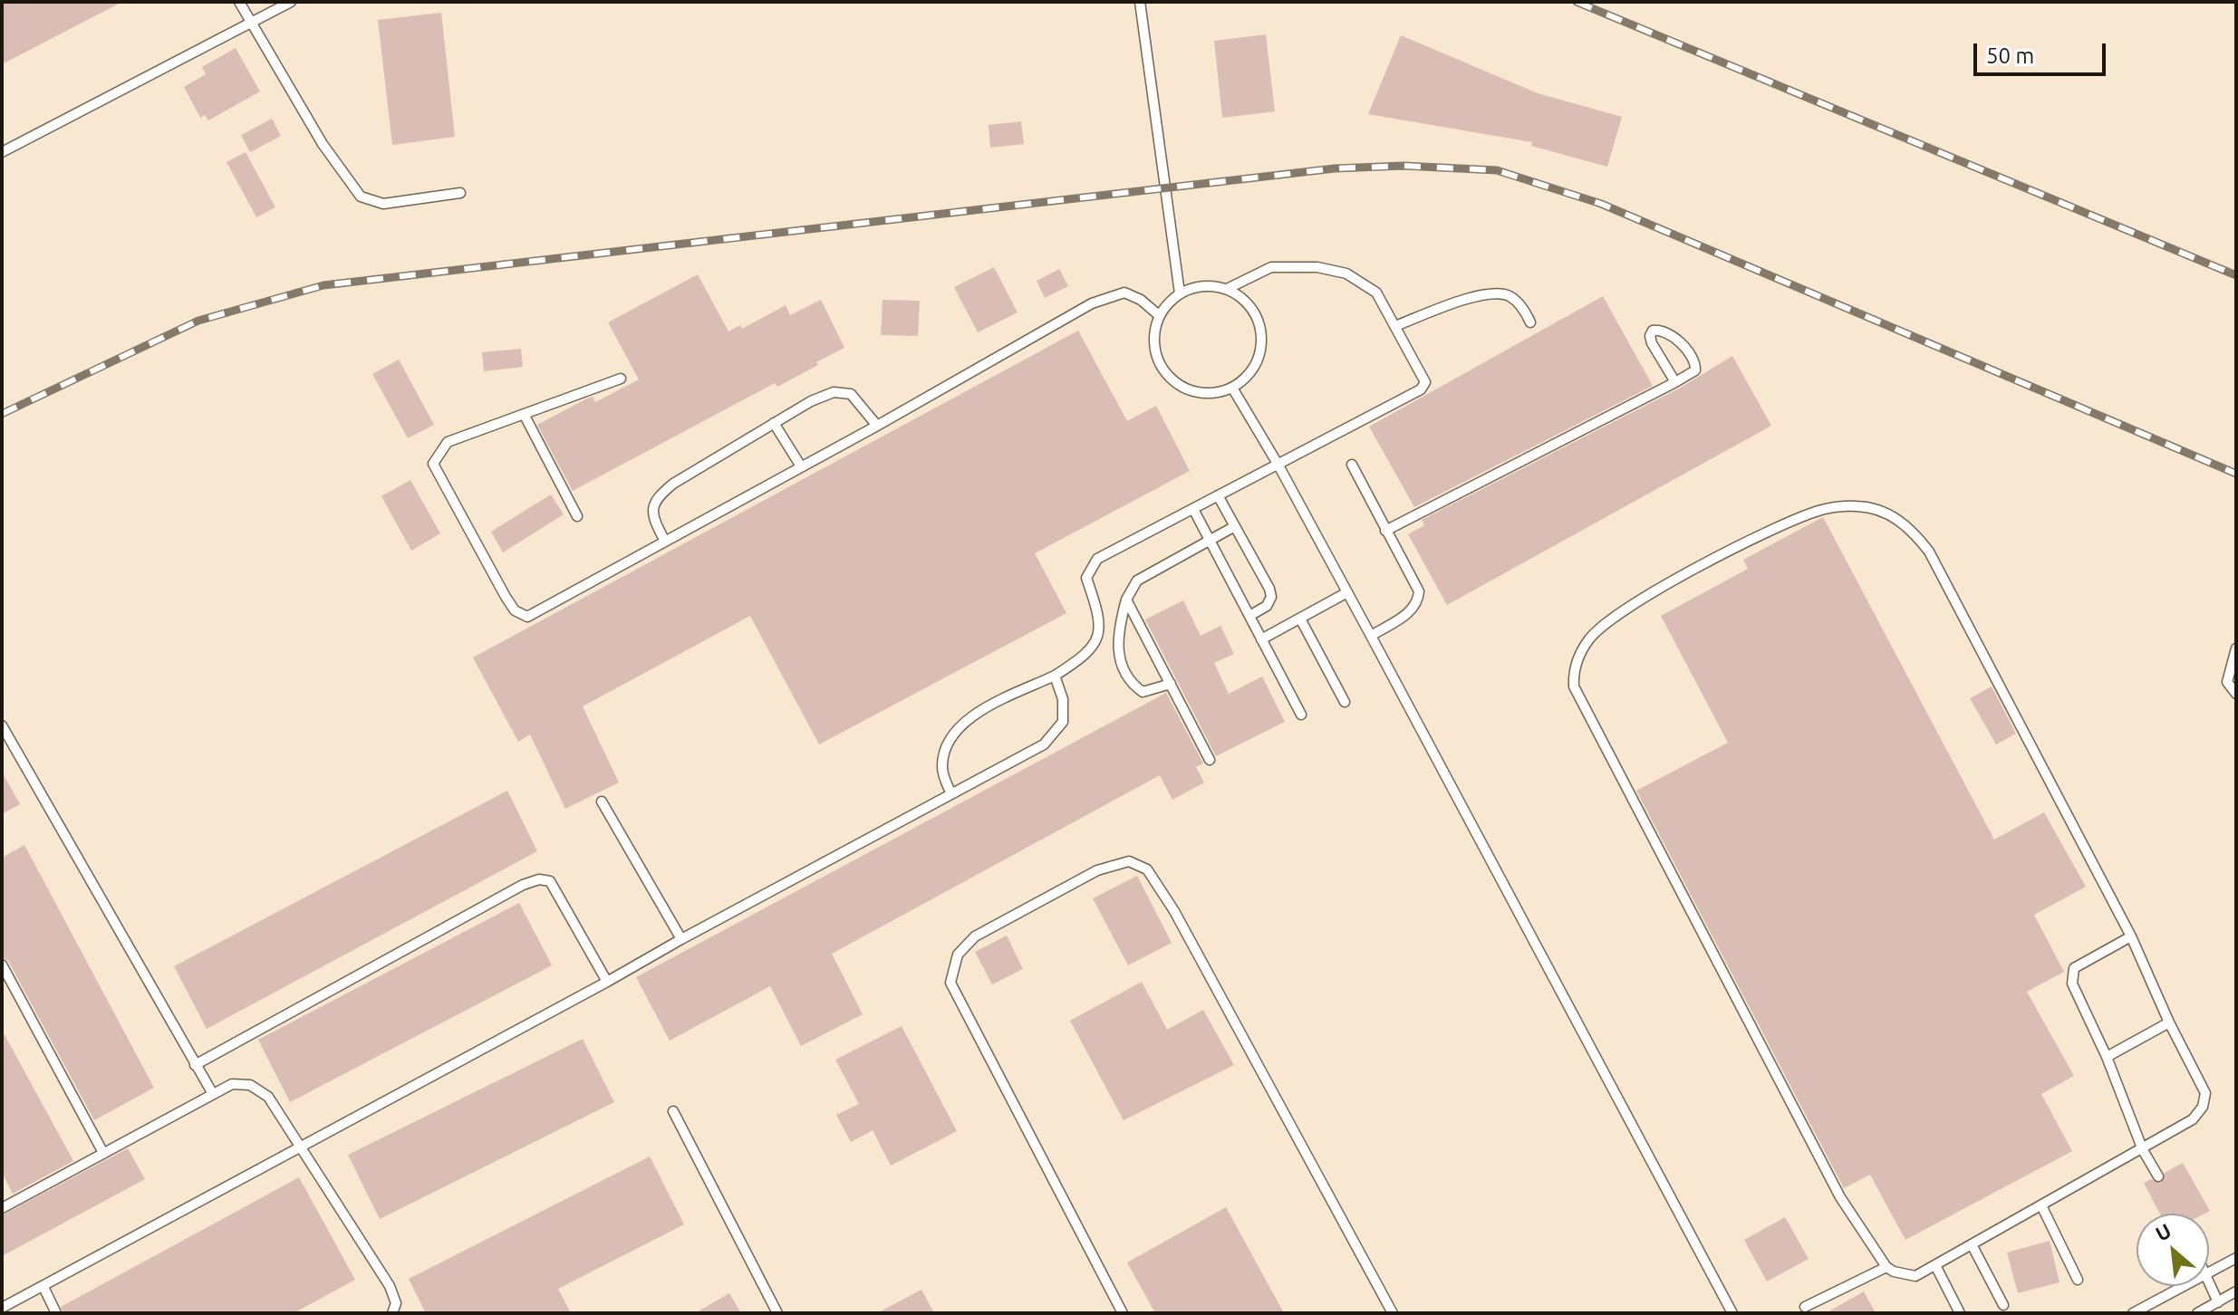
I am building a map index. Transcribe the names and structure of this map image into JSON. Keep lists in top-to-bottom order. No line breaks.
{"scale_bar":"50 m","north":"top left"}
